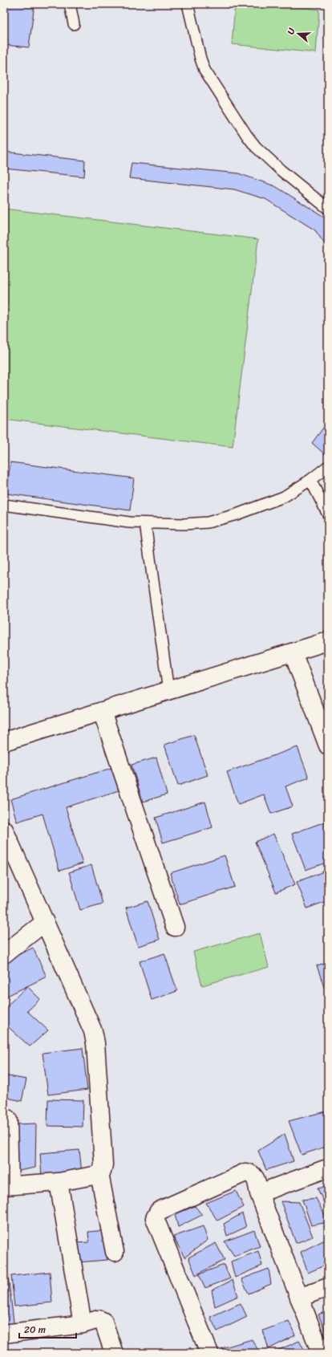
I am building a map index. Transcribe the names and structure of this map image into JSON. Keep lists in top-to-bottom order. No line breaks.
{"scale_bar":"20 m","north":"left"}
